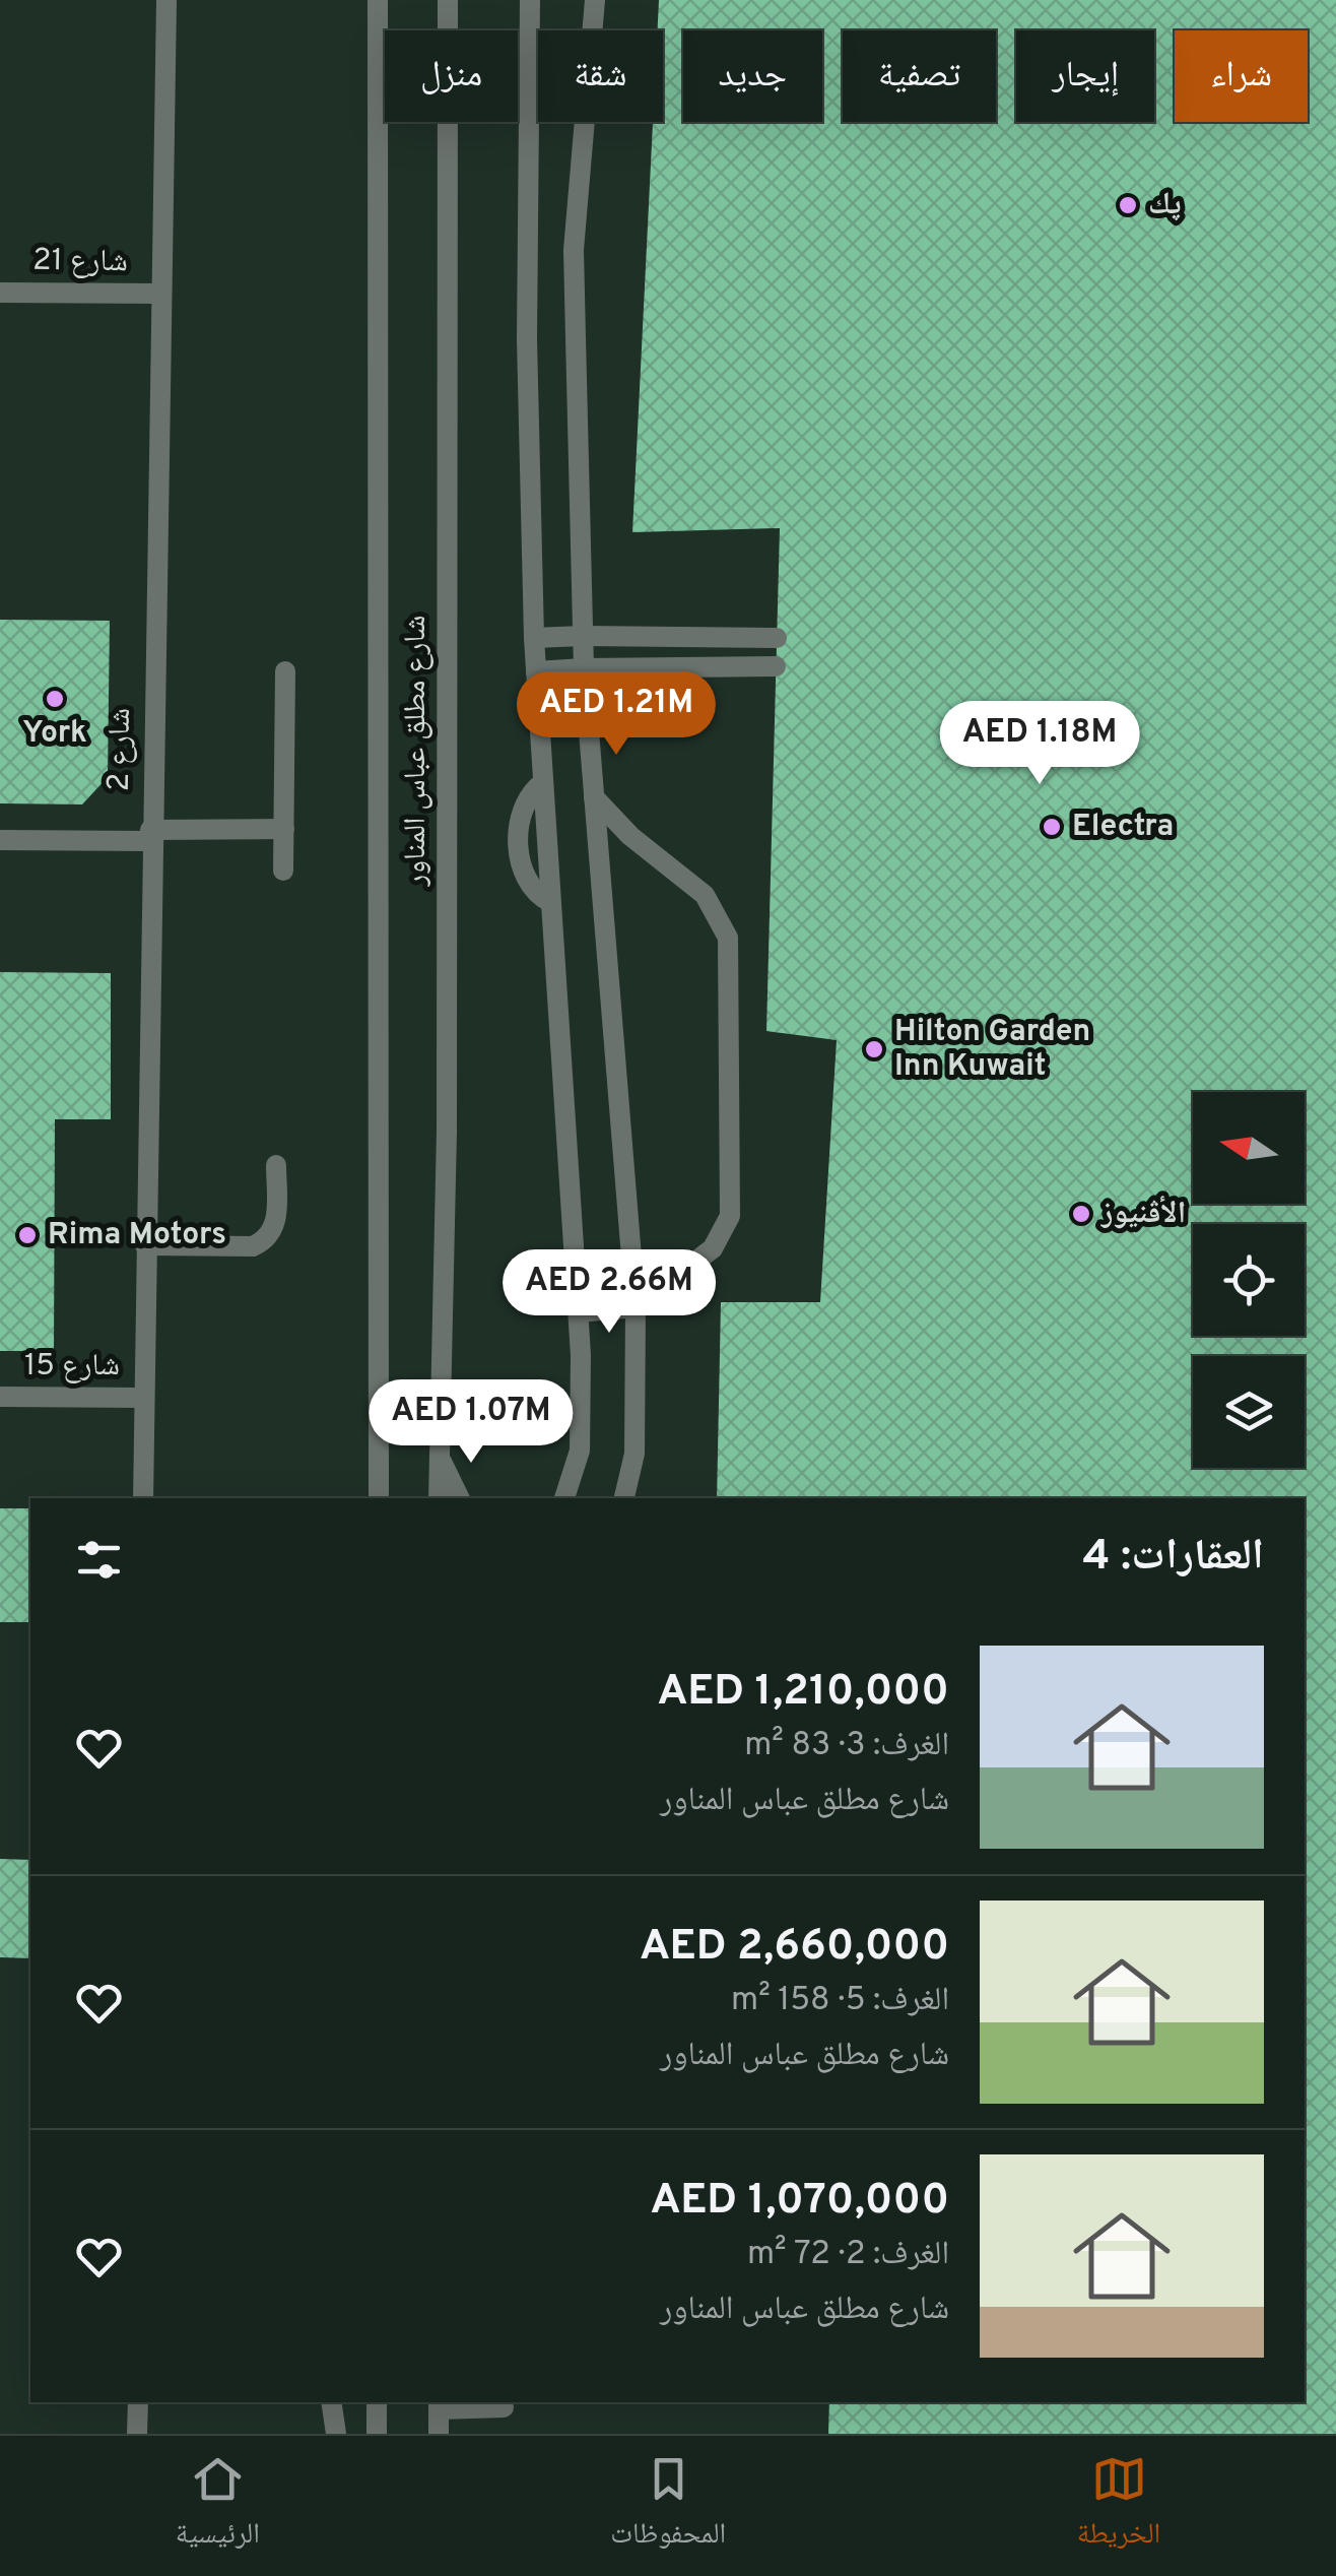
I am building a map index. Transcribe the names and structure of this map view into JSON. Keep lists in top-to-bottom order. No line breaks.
{"streets":{"street":["شارع 21","شارع 2","شارع مطلق عباس المناور","شارع 15"]},"crossings":[["شارع 21","شارع 2"],["شارع 2","شارع 15"]],"places":["پك","York","Electra","Hilton Garden Inn Kuwait","الأڤنيوز","Rima Motors"],"north":"left","page":{"chip":["شراء","إيجار","تصفية","جديد","شقة","منزل"],"price":["AED 1.21M","AED 1.18M","AED 2.66M","AED 1.07M"],"heading":"العقارات: 4","list":[{"name":"AED 1,210,000","note":"الغرف: 3 · 83 m² · شارع مطلق عباس المناور"},{"name":"AED 2,660,000","note":"الغرف: 5 · 158 m² · شارع مطلق عباس المناور"},{"name":"AED 1,070,000","note":"الغرف: 2 · 72 m² · شارع مطلق عباس المناور"}],"tabs":["الخريطة","المحفوظات","الرئيسية"]}}
